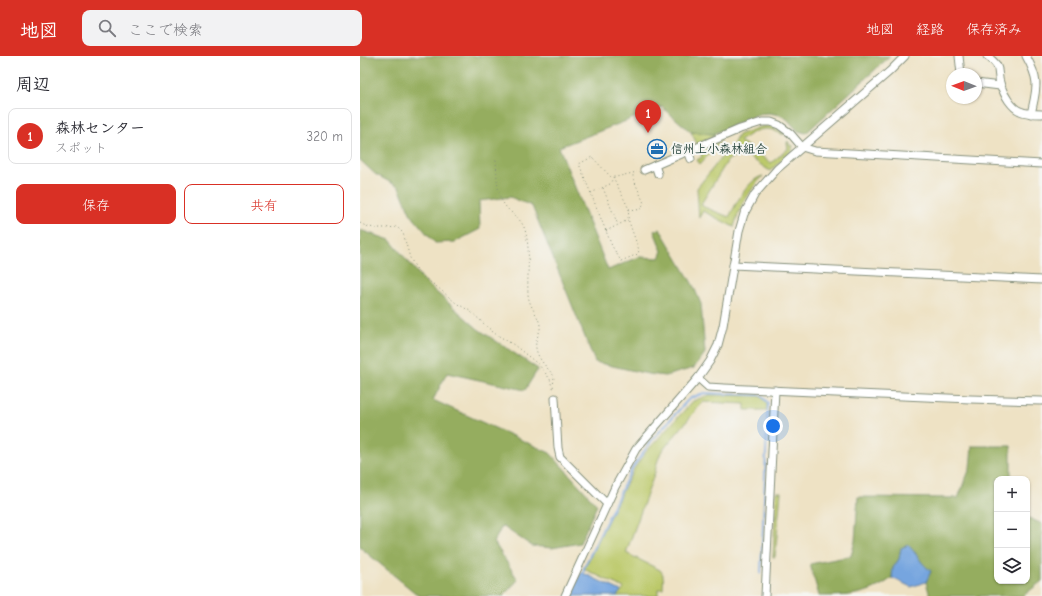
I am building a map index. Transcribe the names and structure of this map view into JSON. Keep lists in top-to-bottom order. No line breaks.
{"places":{"office":["信州上小森林組合"]},"north":"left","page":{"header":"地図","search":"ここで検索","nav":["地図","経路","保存済み"],"heading":"周辺","pins":"1","list":[{"mark":"1","name":"森林センター","note":"スポット","value":"320 m"}],"buttons":["保存","共有"],"map_buttons":["+","−"]}}
